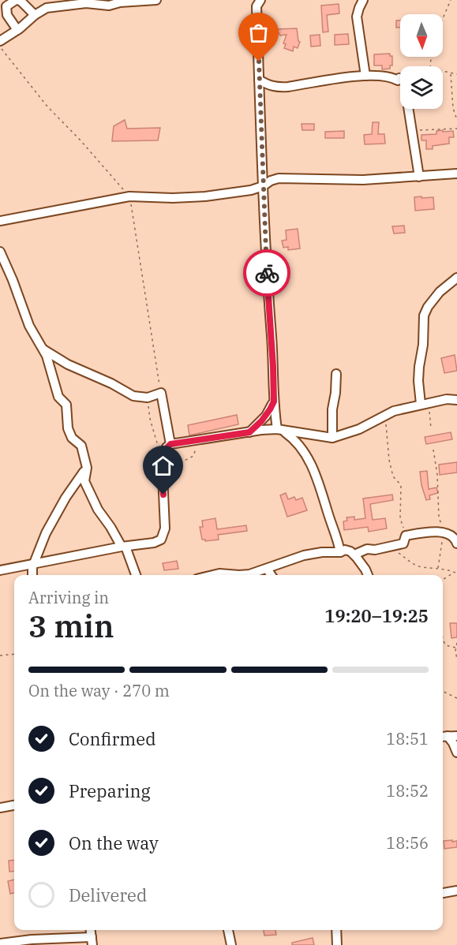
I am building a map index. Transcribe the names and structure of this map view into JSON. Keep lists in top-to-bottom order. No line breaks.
{"north":"bottom","page":{"heading":["3 min","Arriving in","19:20–19:25"],"bar":"On the way · 270 m","list":[["Confirmed","18:51"],["Preparing","18:52"],["On the way","18:56"],"Delivered"]}}
